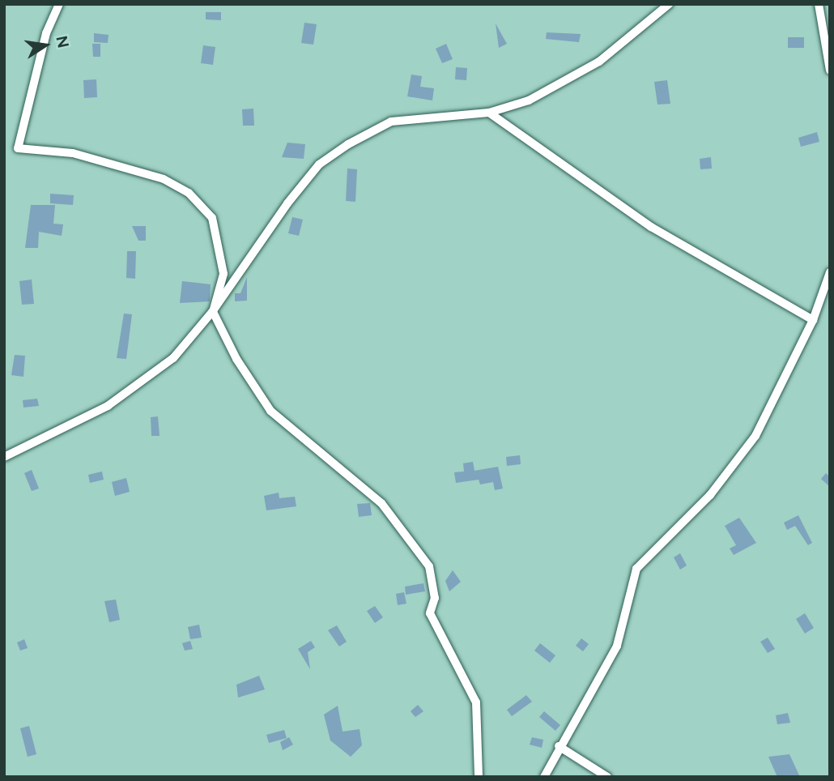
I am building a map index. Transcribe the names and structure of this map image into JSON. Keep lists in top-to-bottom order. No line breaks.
{"north":"right"}
